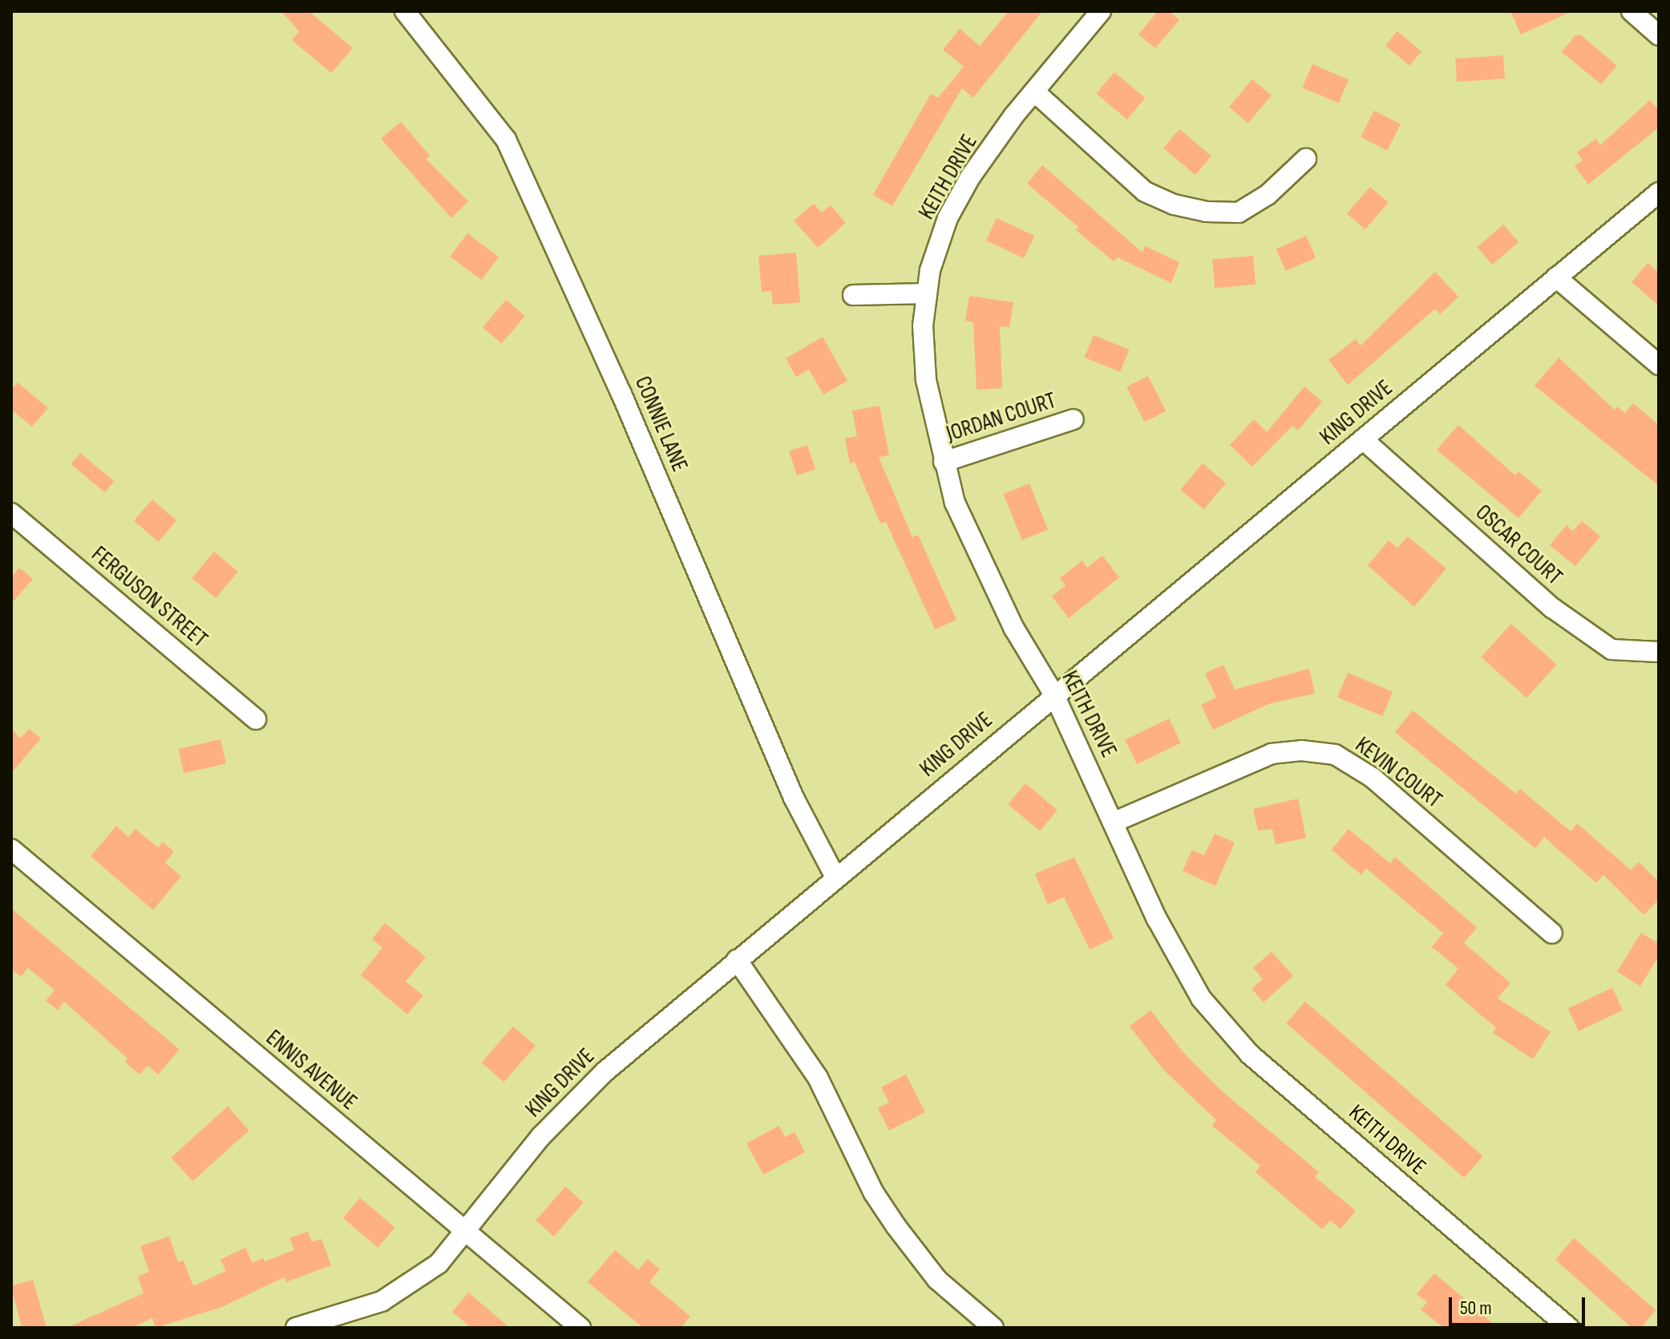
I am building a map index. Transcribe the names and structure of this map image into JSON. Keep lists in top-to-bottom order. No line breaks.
{"streets":{"street":["KEITH DRIVE","KING DRIVE","JORDAN COURT","CONNIE LANE","OSCAR COURT","FERGUSON STREET","KEVIN COURT","ENNIS AVENUE"]},"crossings":[["KEITH DRIVE","KING DRIVE"],["KEITH DRIVE","JORDAN COURT"],["KEITH DRIVE","KEVIN COURT"],["KING DRIVE","CONNIE LANE"],["KING DRIVE","OSCAR COURT"],["KING DRIVE","ENNIS AVENUE"]],"scale_bar":"50 m"}
